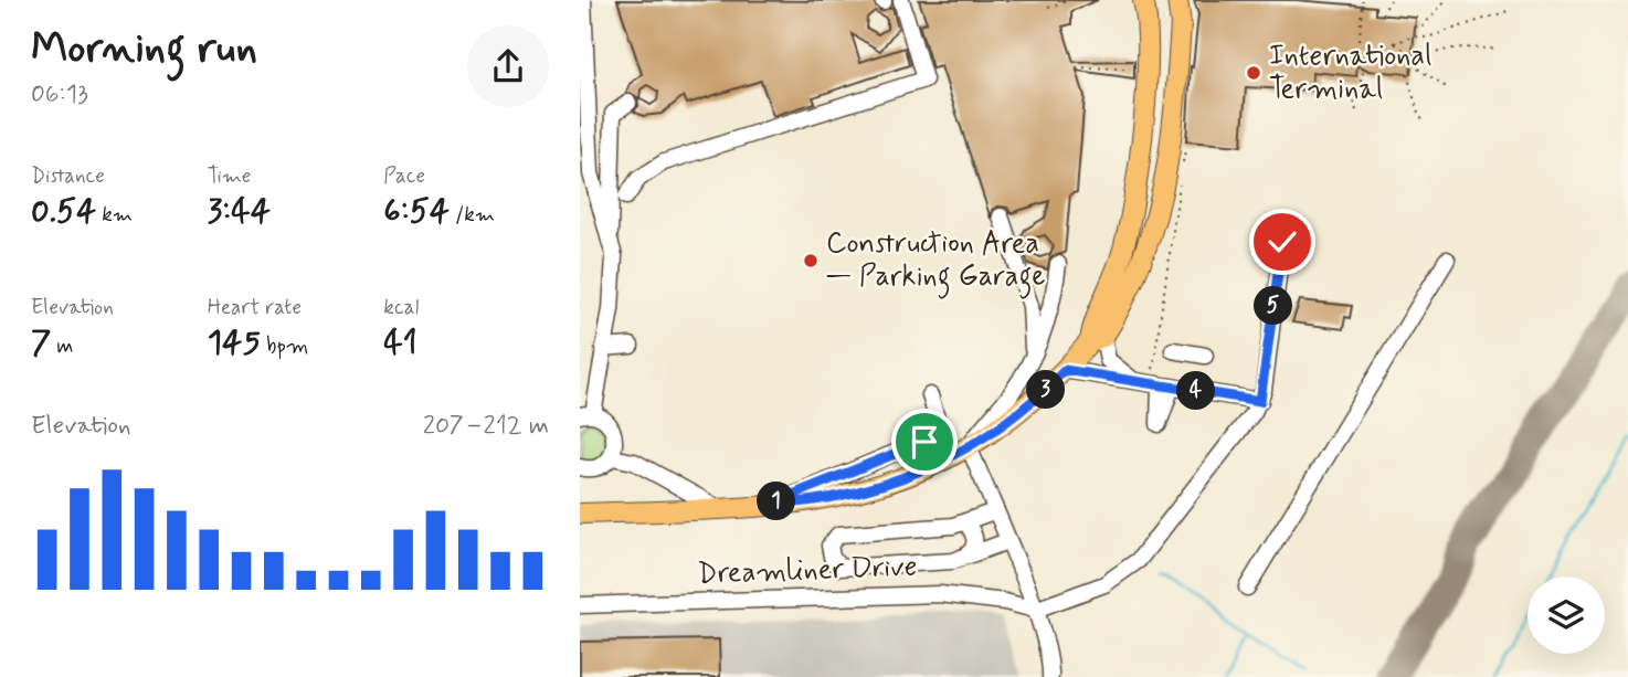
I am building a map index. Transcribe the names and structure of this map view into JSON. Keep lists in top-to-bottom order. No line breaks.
{"streets":{"street":["Dreamliner Drive"]},"places":["International Terminal","Construction Area — Parking Garage"],"page":{"heading":["Morning run","06:13"],"stats":[["Distance","0.54 km"],["Time","3:44"],["Pace","6:54 /km"],["Elevation","7 m"],["Heart rate","145 bpm"],["kcal","41"]],"pins":["5","3","4","1"],"chart":["Elevation","207–212 m"]}}
